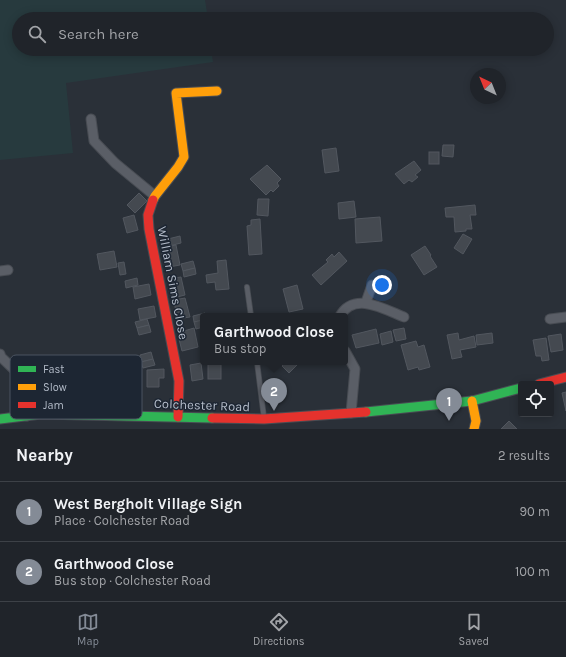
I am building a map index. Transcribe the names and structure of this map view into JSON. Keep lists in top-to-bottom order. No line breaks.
{"streets":{"main road":["William Sims Close","Colchester Road"]},"crossings":[["William Sims Close","Colchester Road"]],"legend":["Fast","Slow","Jam"],"north":"top left","page":{"search":"Search here","popup":["Garthwood Close","Bus stop"],"pins":["2","1"],"heading":["Nearby","2 results"],"list":[{"mark":"1","name":"West Bergholt Village Sign","note":"Place · Colchester Road","value":"90 m"},{"mark":"2","name":"Garthwood Close","note":"Bus stop · Colchester Road","value":"100 m"}],"nav":["Map","Directions","Saved"]}}
